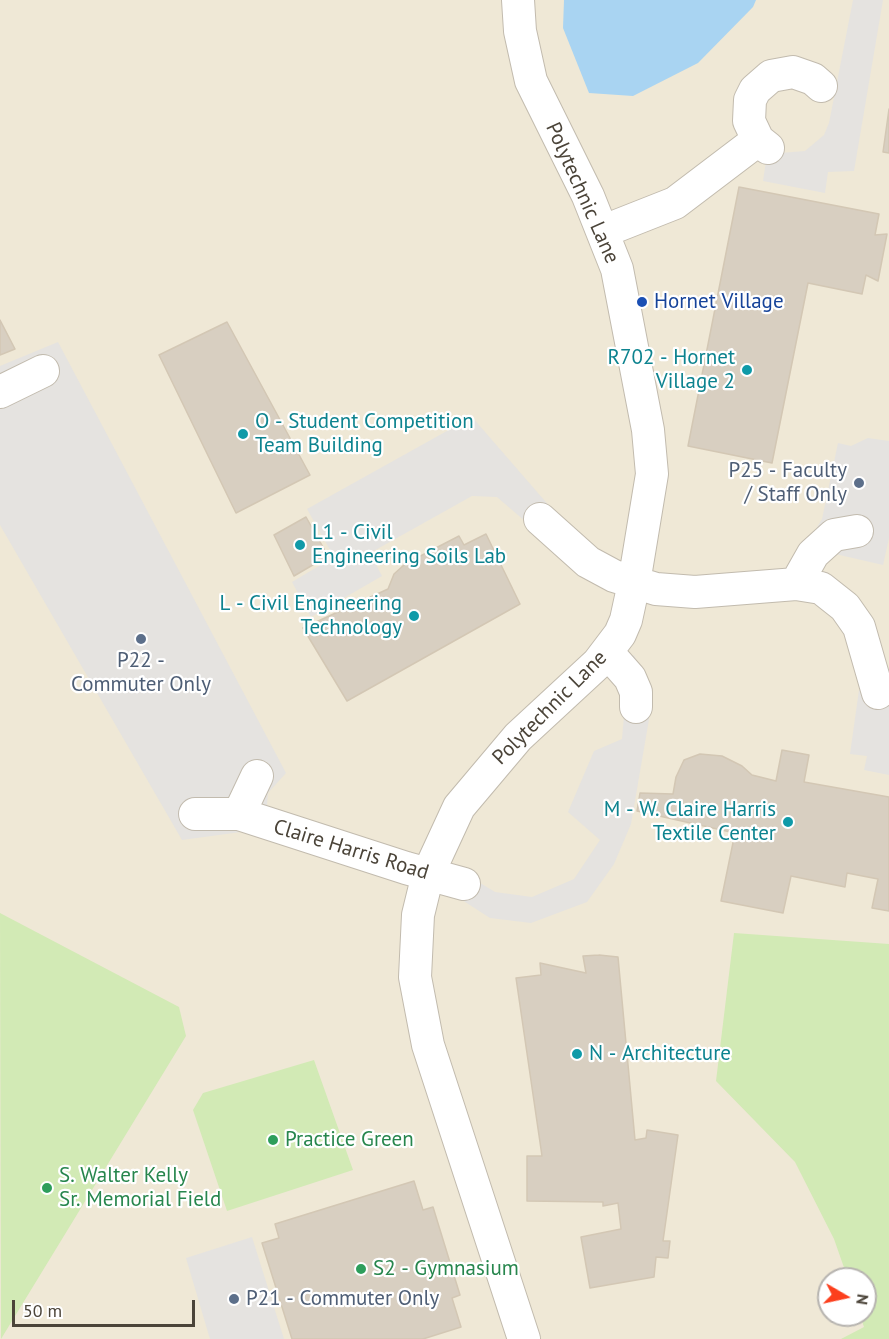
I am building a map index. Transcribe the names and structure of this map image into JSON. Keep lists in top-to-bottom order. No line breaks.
{"streets":{"street":["Polytechnic Lane","Claire Harris Road"]},"crossings":[["Polytechnic Lane","Claire Harris Road"]],"places":["Hornet Village","R702 - Hornet Village 2","O - Student Competition Team Building","P25 - Faculty / Staff Only","L1 - Civil Engineering Soils Lab","L - Civil Engineering Technology","P22 - Commuter Only","M - W. Claire Harris Textile Center","N - Architecture","Practice Green","S. Walter Kelly Sr. Memorial Field","S2 - Gymnasium","P21 - Commuter Only"],"scale_bar":"50 m","north":"right"}
